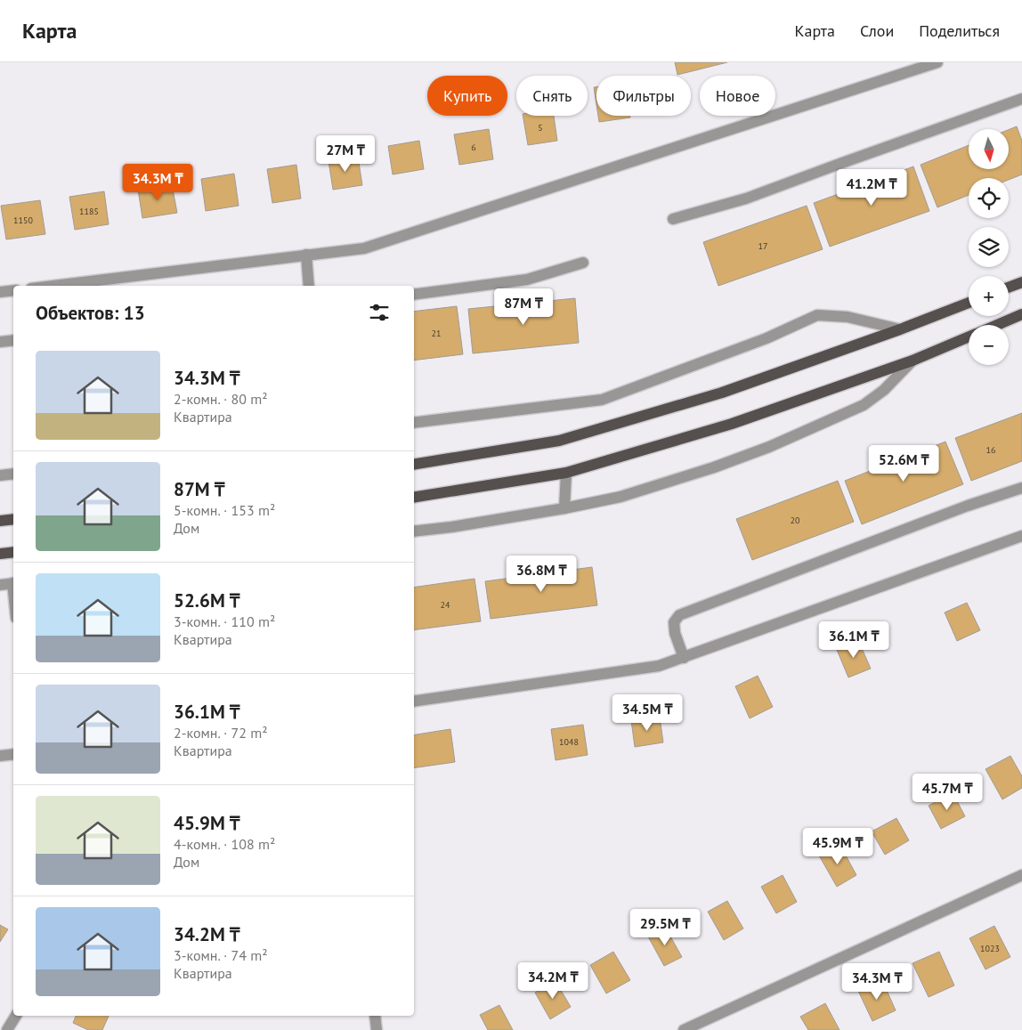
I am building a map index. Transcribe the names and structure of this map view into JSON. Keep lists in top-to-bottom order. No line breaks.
{"house_numbers":["5","6","1185","1150","17","21","16","20","24","1048","1023"],"north":"bottom","page":{"header":"Карта","nav":["Карта","Слои","Поделиться"],"chip":["Купить","Снять","Фильтры","Новое"],"map_buttons":["+","−"],"price":["27M ₸","34.3M ₸","41.2M ₸","87M ₸","52.6M ₸","36.8M ₸","36.1M ₸","34.5M ₸","45.7M ₸","45.9M ₸","29.5M ₸","34.2M ₸","34.3M ₸"],"heading":"Объектов: 13","list":[{"name":"34.3M ₸","note":"2-комн. · 80 m² · Квартира"},{"name":"87M ₸","note":"5-комн. · 153 m² · Дом"},{"name":"52.6M ₸","note":"3-комн. · 110 m² · Квартира"},{"name":"36.1M ₸","note":"2-комн. · 72 m² · Квартира"},{"name":"45.9M ₸","note":"4-комн. · 108 m² · Дом"},{"name":"34.2M ₸","note":"3-комн. · 74 m² · Квартира"}]}}
